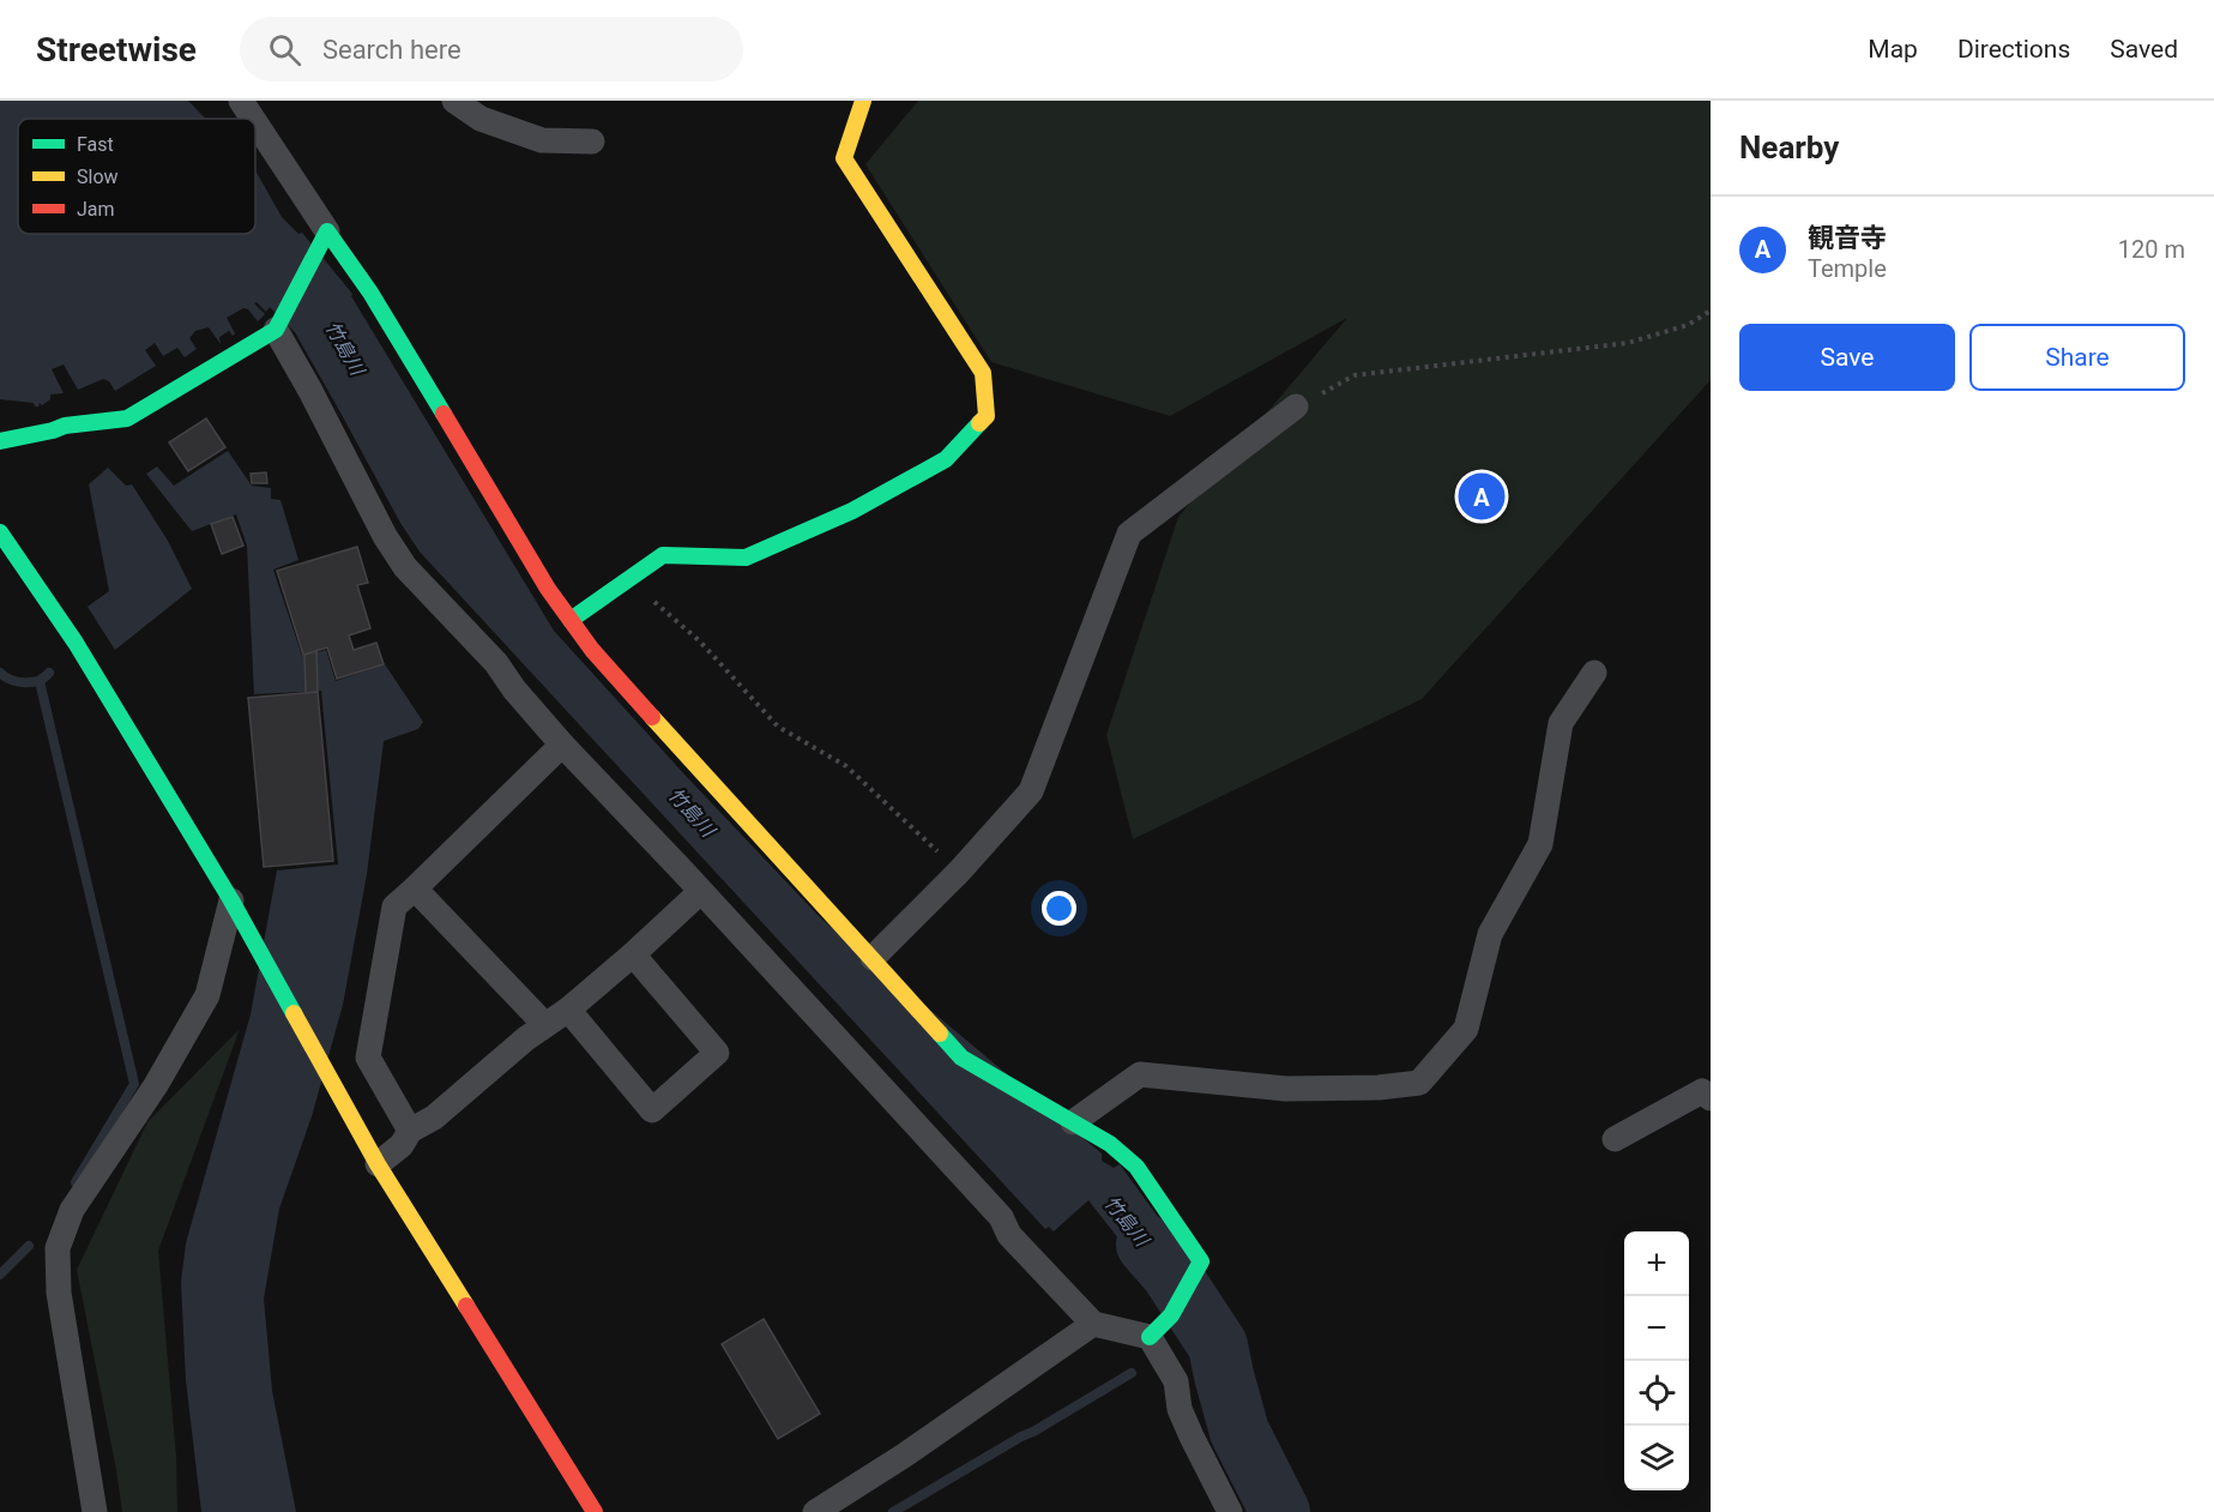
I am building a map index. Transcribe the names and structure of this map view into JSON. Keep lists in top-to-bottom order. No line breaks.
{"water":["竹島川"],"legend":["Fast","Slow","Jam"],"page":{"header":"Streetwise","search":"Search here","nav":["Map","Directions","Saved"],"heading":"Nearby","list":[{"mark":"A","name":"観音寺","note":"Temple","value":"120 m"}],"buttons":["Save","Share"],"pins":"A","map_buttons":["+","−"]}}
